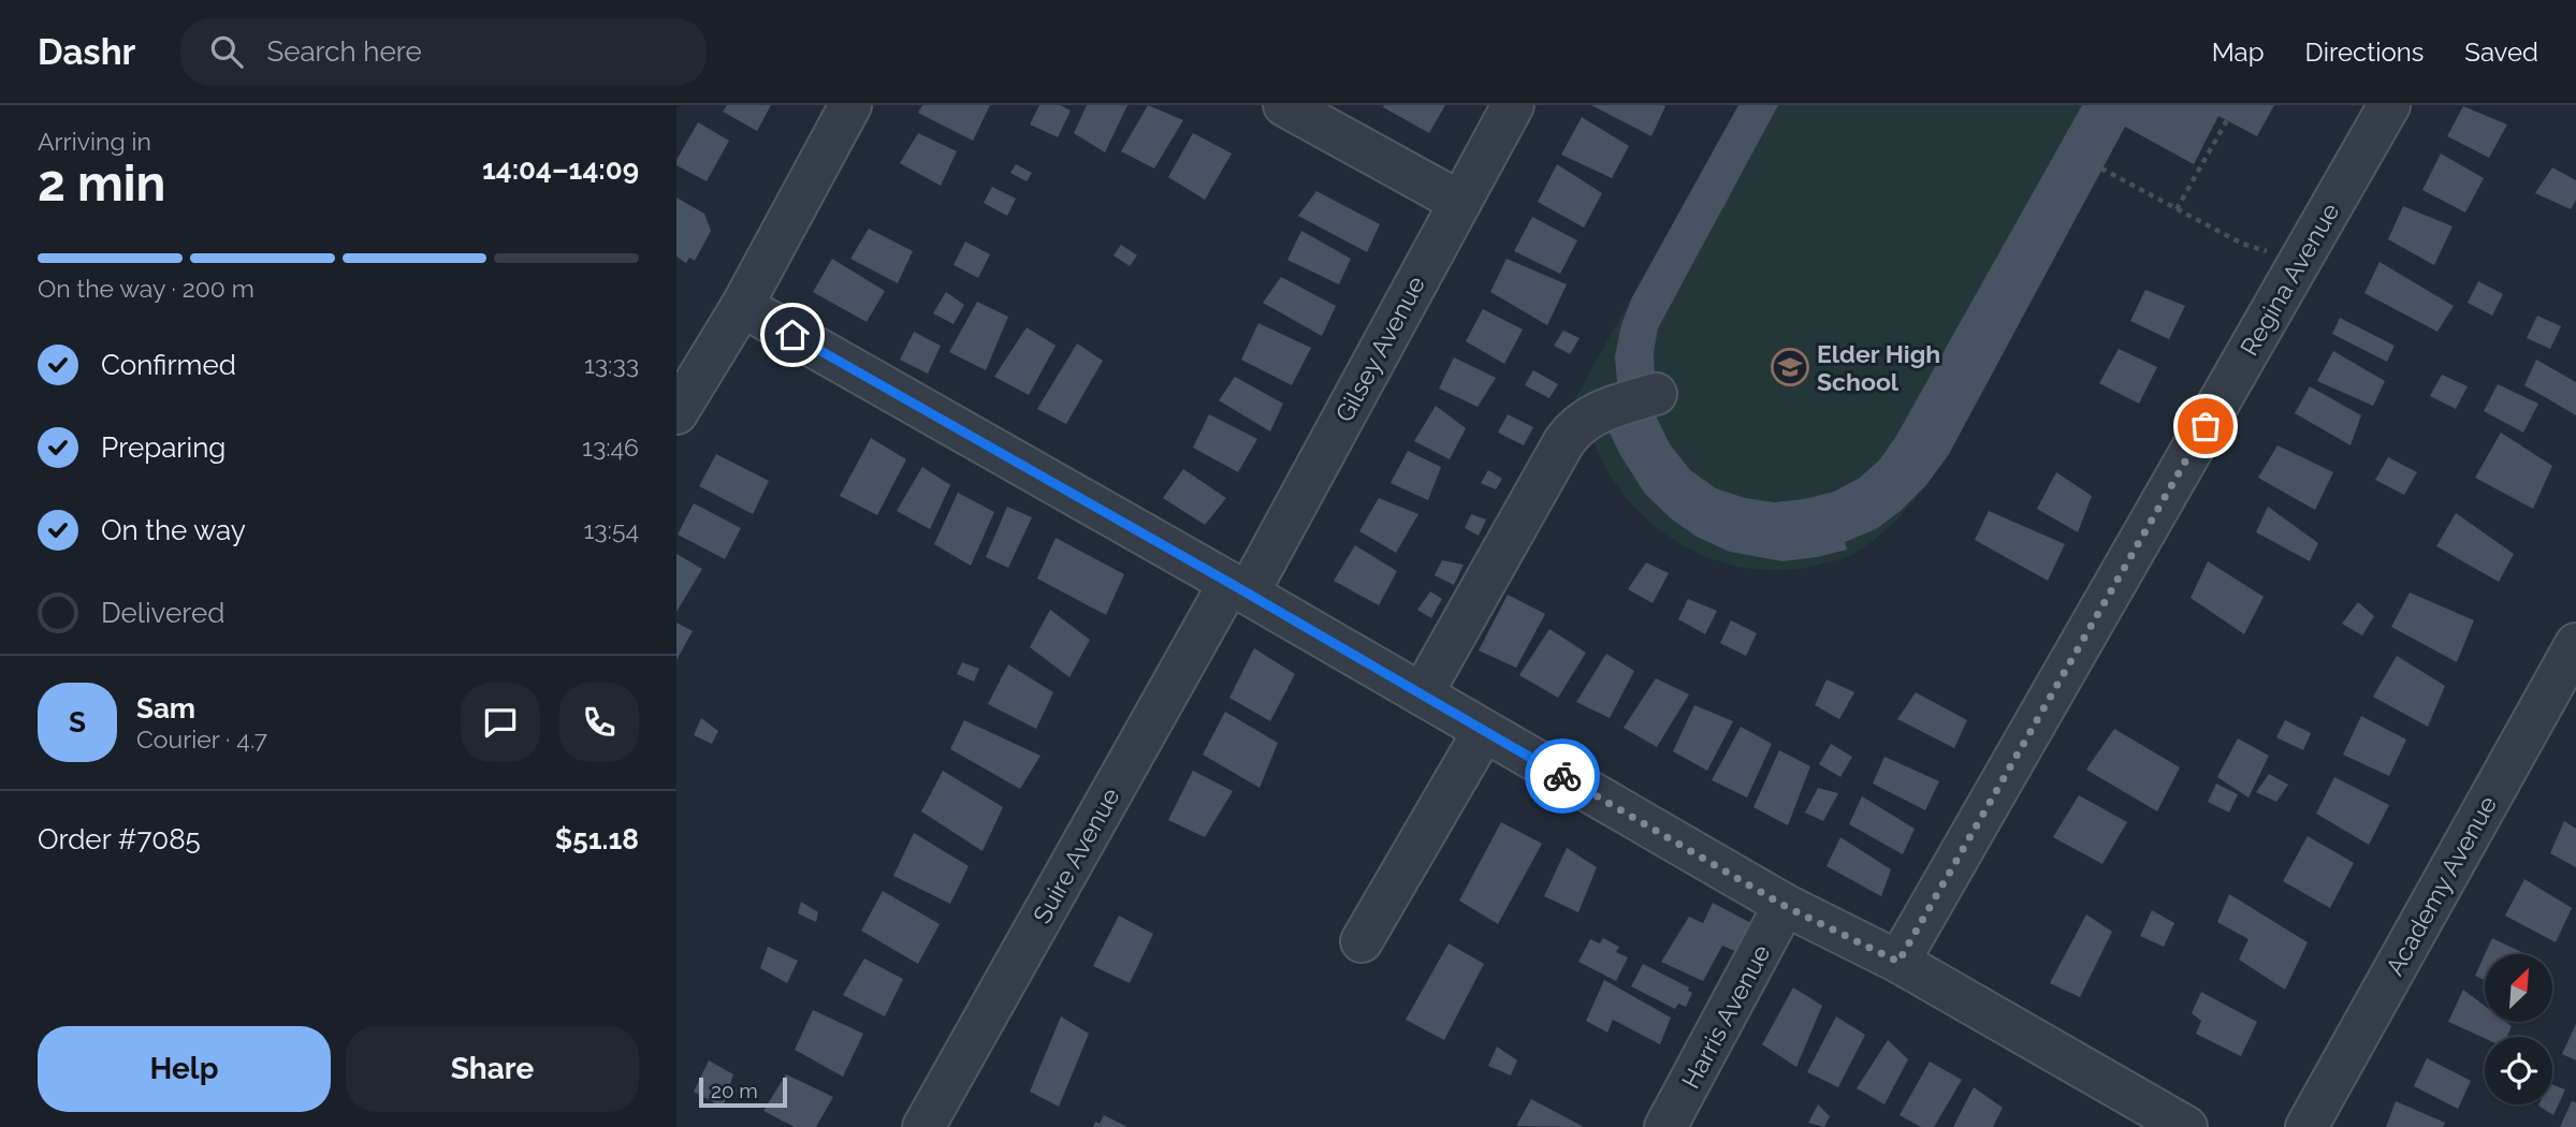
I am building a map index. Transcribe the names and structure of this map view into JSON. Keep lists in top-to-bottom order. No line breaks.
{"streets":{"street":["Regina Avenue","Gilsey Avenue","Suire Avenue","Academy Avenue","Harris Avenue"]},"crossings":[["Gilsey Avenue","Suire Avenue"]],"places":{"school or university":["Elder High School"]},"scale_bar":"20 m","north":"top right","page":{"header":"Dashr","search":"Search here","nav":["Map","Directions","Saved"],"heading":["2 min","Arriving in","14:04–14:09"],"panel":["Sam","Courier · 4.7","Order #7085","$51.18"],"bar":"On the way · 200 m","list":[["Confirmed","13:33"],["Preparing","13:46"],["On the way","13:54"],"Delivered"],"round":"S","buttons":["Help","Share"],"scale":"20 m"}}
